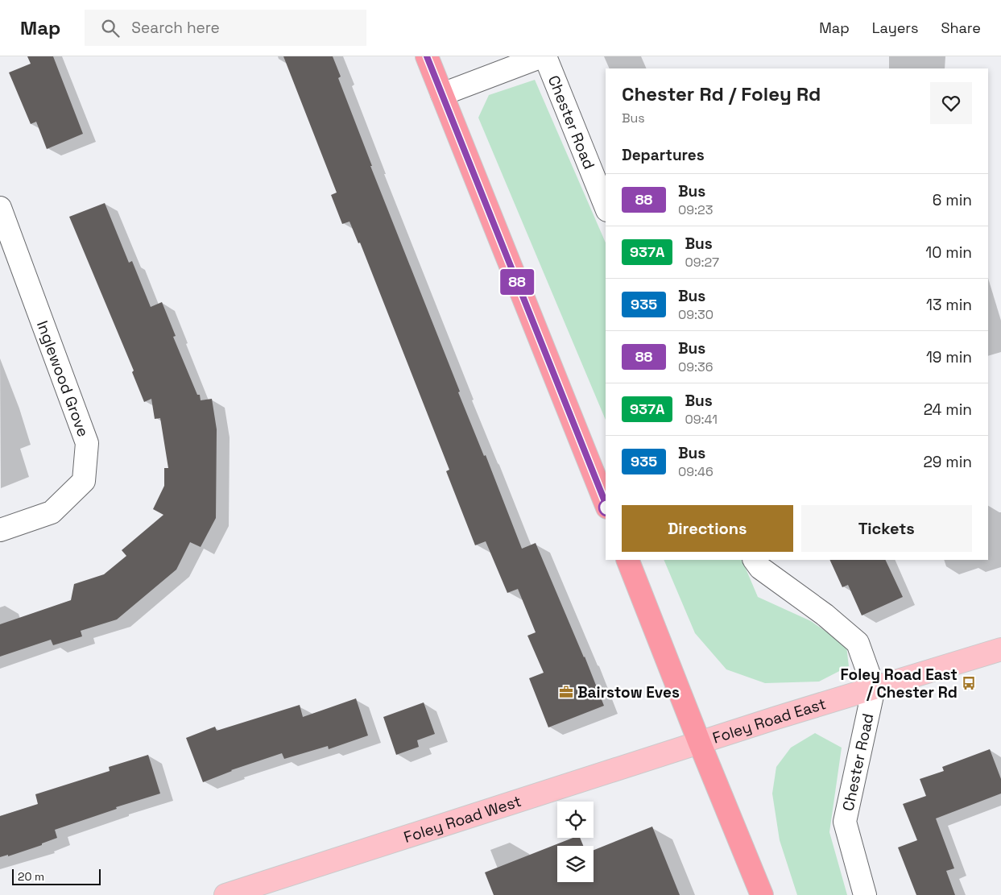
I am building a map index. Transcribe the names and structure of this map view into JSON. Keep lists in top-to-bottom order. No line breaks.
{"streets":{"main road":["Foley Road East","Foley Road West"],"street":["Chester Road","Inglewood Grove"]},"crossings":[["Chester Road","Foley Road East"],["Foley Road East","Foley Road West"]],"places":{"bus stop":["Foley Road East / Chester Rd"],"office":["Bairstow Eves"]},"lines":["bus line 88"],"scale_bar":"20 m","page":{"header":"Map","search":"Search here","nav":["Map","Layers","Share"],"on_map":"88","heading":[["Chester Rd / Foley Rd","Bus"],"Departures"],"list":[{"mark":"88","name":"Bus","note":"09:23","value":"6 min"},{"mark":"937A","name":"Bus","note":"09:27","value":"10 min"},{"mark":"935","name":"Bus","note":"09:30","value":"13 min"},{"mark":"88","name":"Bus","note":"09:36","value":"19 min"},{"mark":"937A","name":"Bus","note":"09:41","value":"24 min"},{"mark":"935","name":"Bus","note":"09:46","value":"29 min"}],"buttons":["Directions","Tickets"],"scale":"20 m"}}
